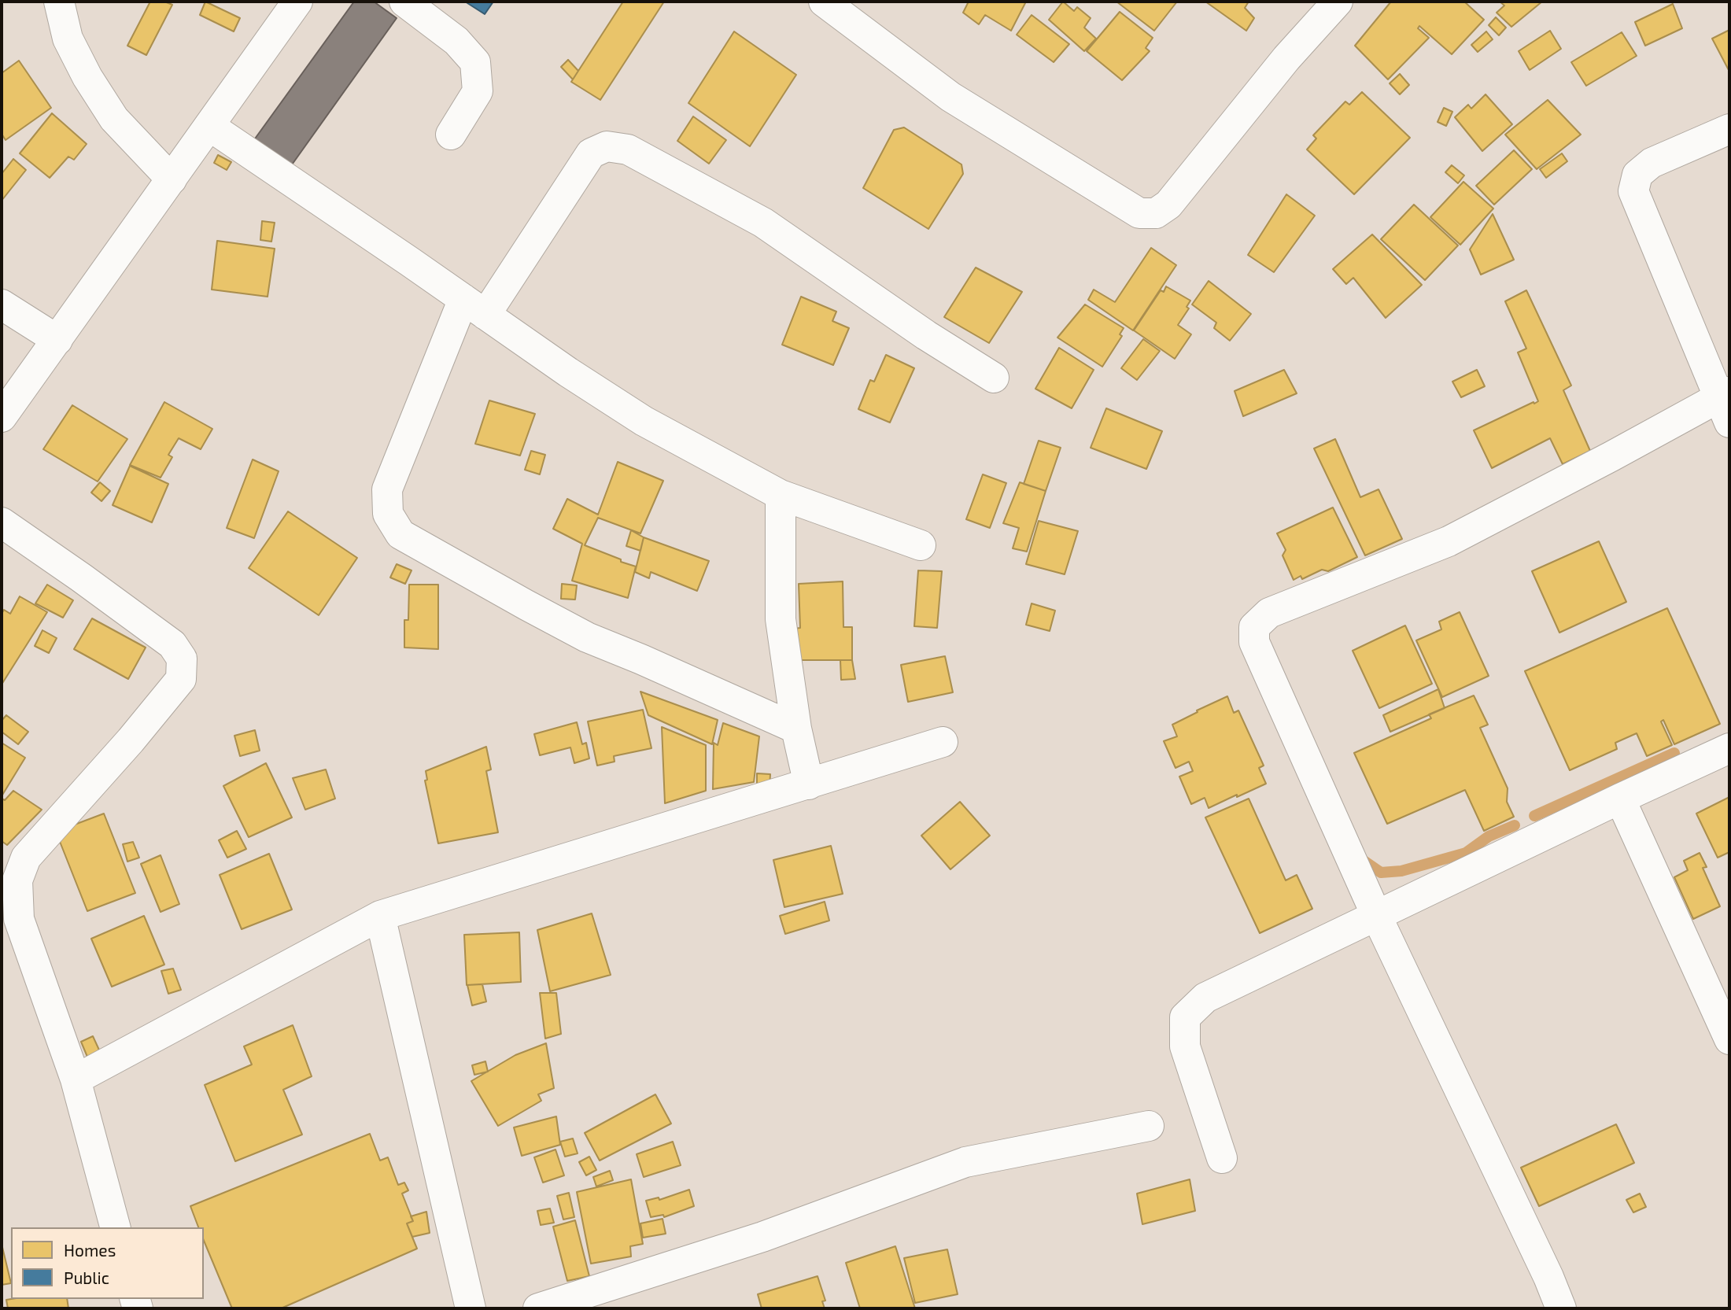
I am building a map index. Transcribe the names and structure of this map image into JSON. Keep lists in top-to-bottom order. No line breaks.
{"legend":["Homes","Public"]}
